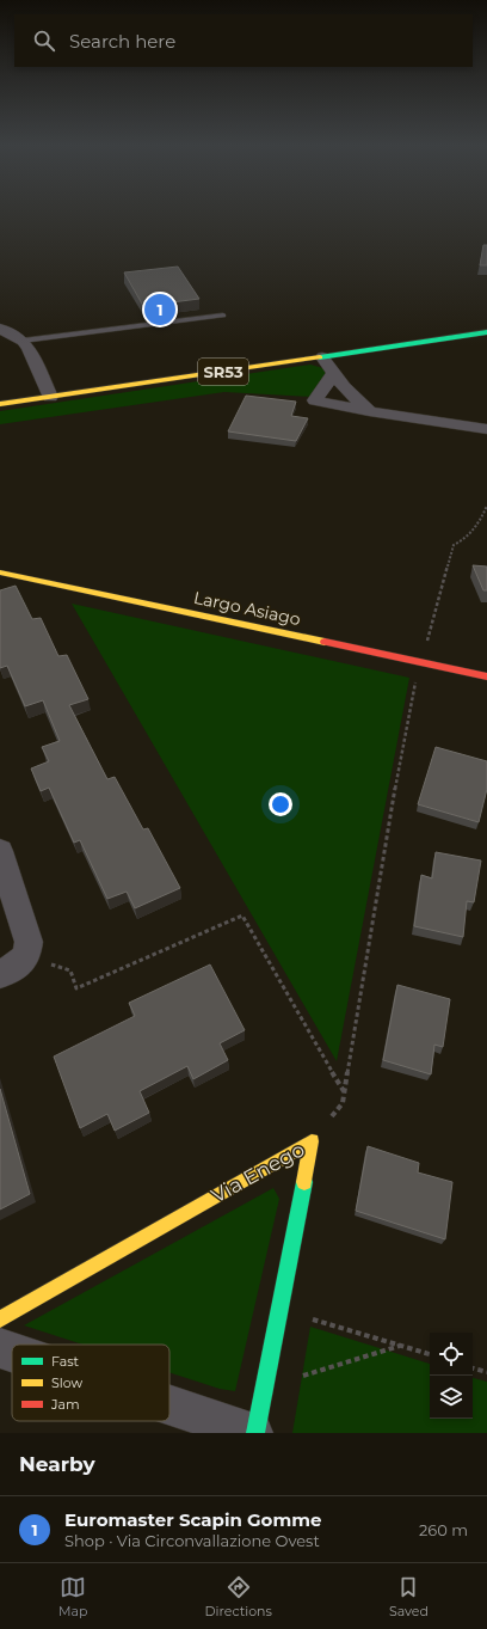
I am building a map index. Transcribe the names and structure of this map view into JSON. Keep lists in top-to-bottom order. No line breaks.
{"streets":{"street":["SR53","Largo Asiago","Via Enego"]},"legend":["Fast","Slow","Jam"],"page":{"search":"Search here","pins":"1","heading":"Nearby","list":[{"mark":"1","name":"Euromaster Scapin Gomme","note":"Shop · Via Circonvallazione Ovest","value":"260 m"}],"nav":["Map","Directions","Saved"]}}
